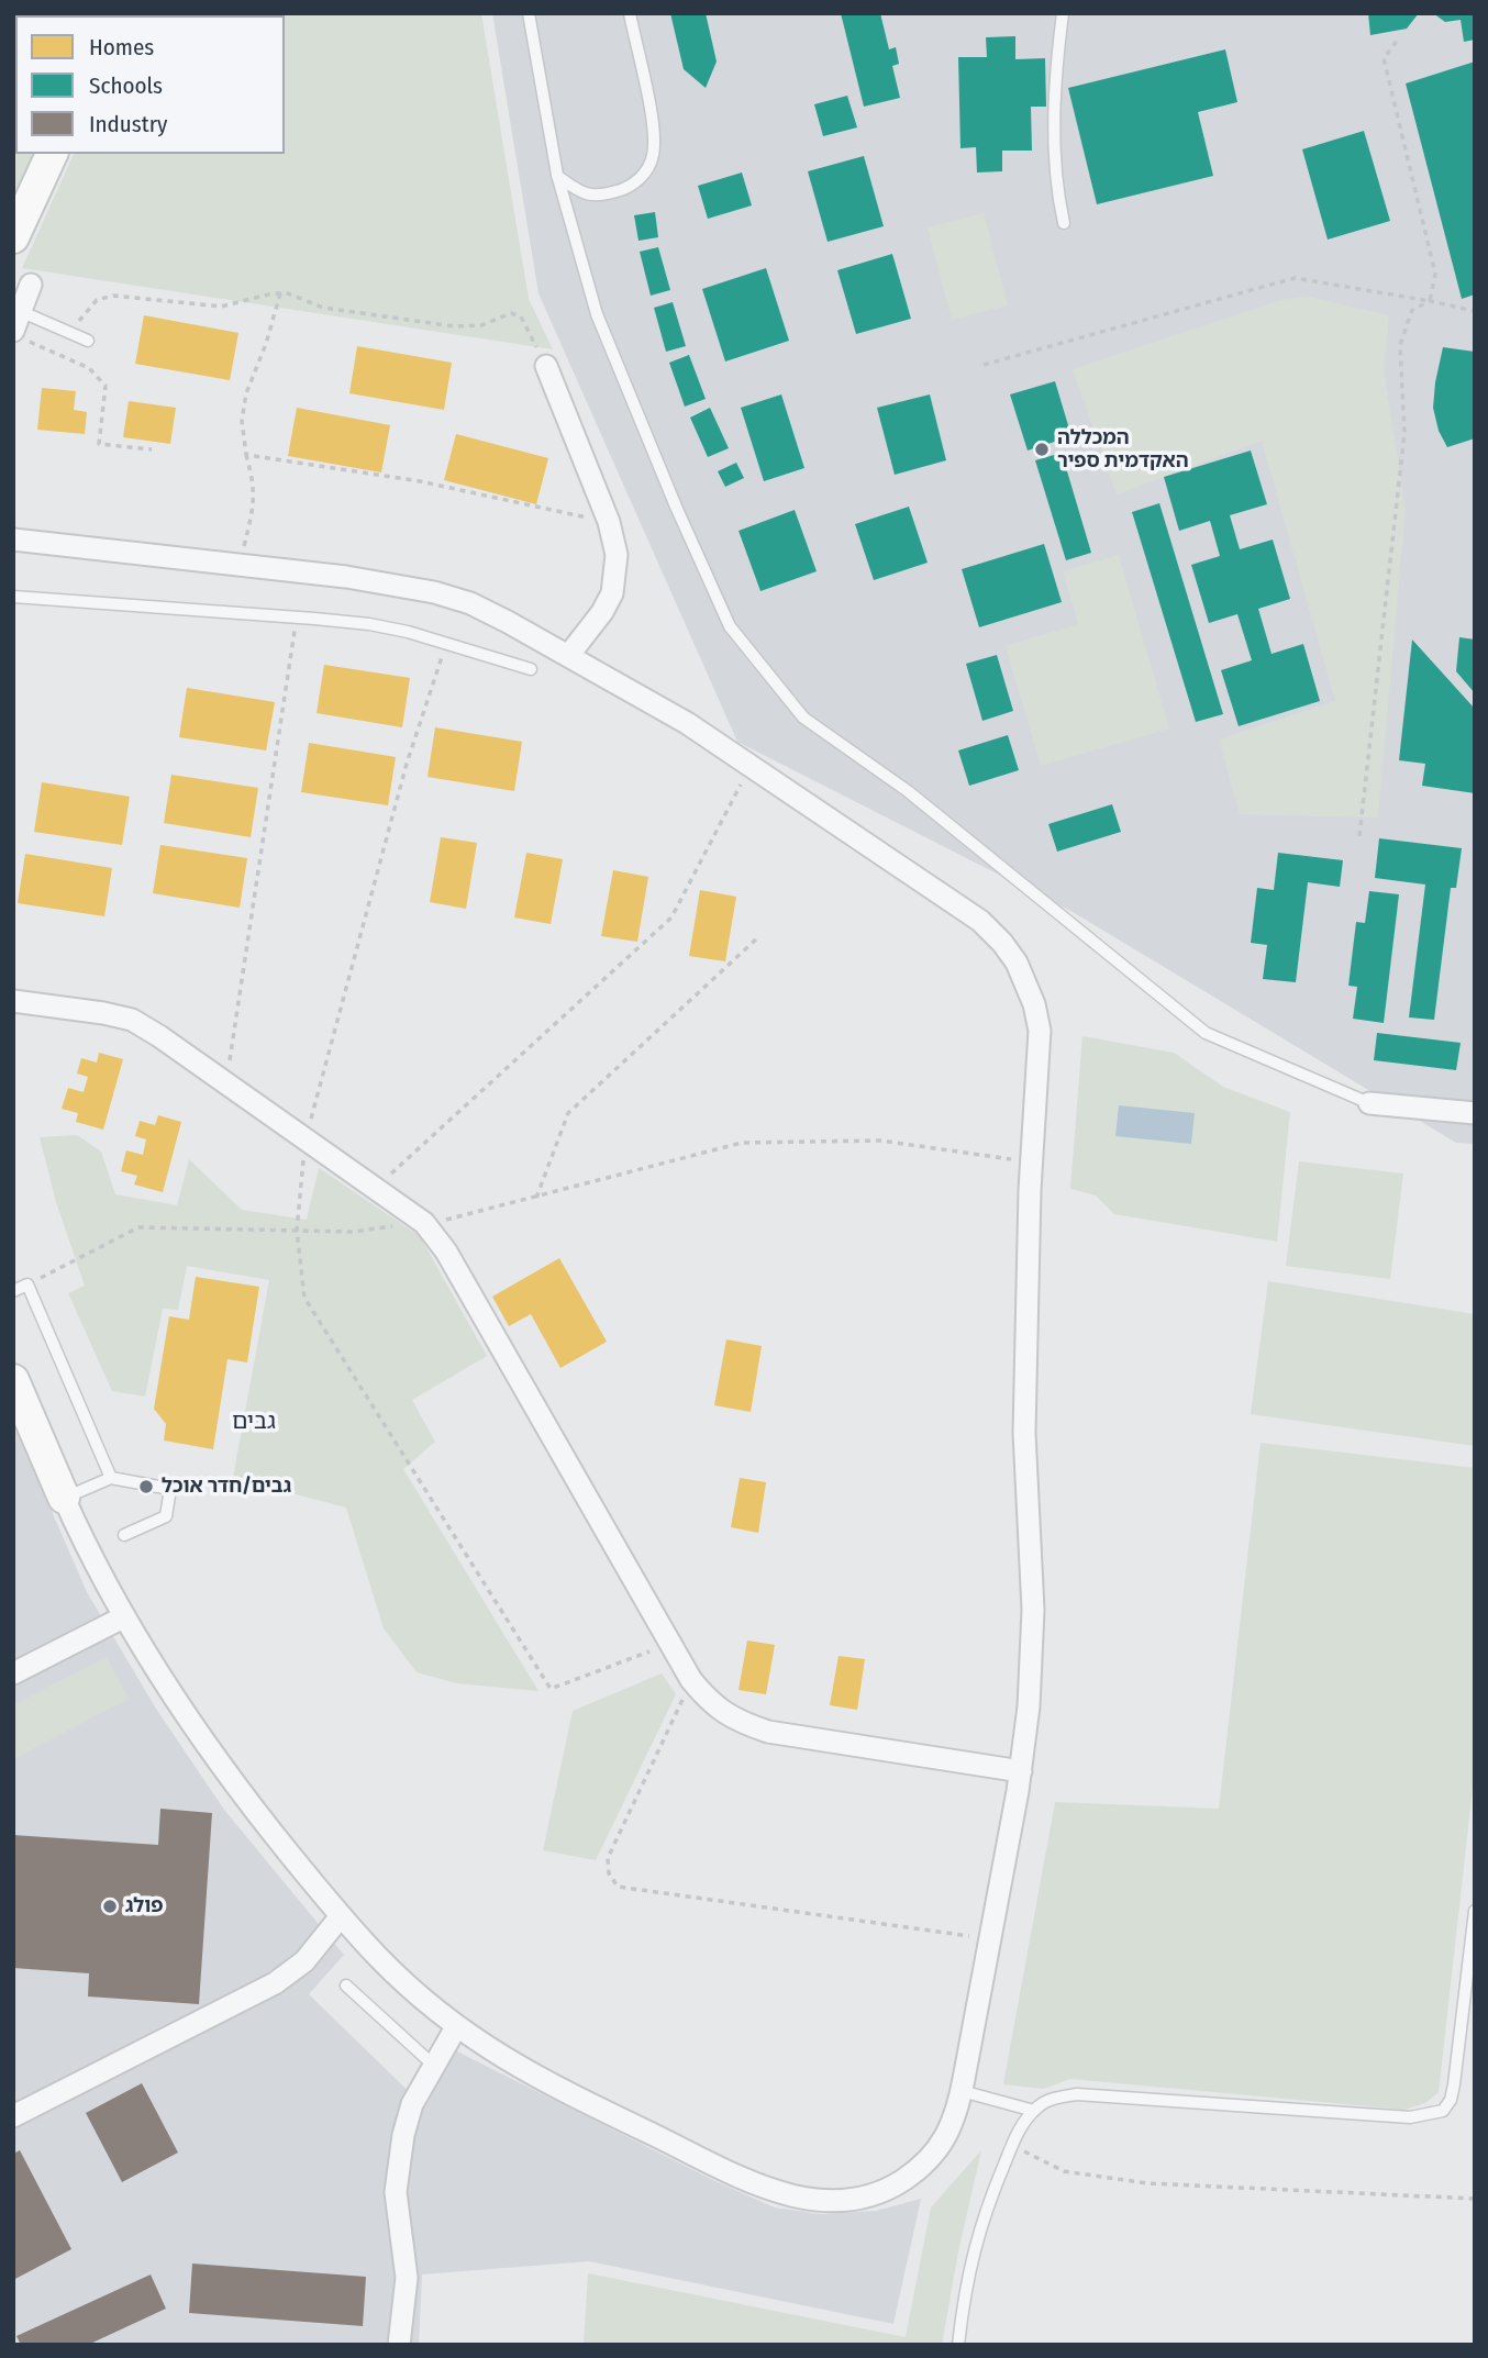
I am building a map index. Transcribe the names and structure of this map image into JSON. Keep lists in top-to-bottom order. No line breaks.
{"districts":["גבים"],"places":["המכללה האקדמית ספיר","גבים/חדר אוכל","פולג"],"legend":["Homes","Schools","Industry"]}
